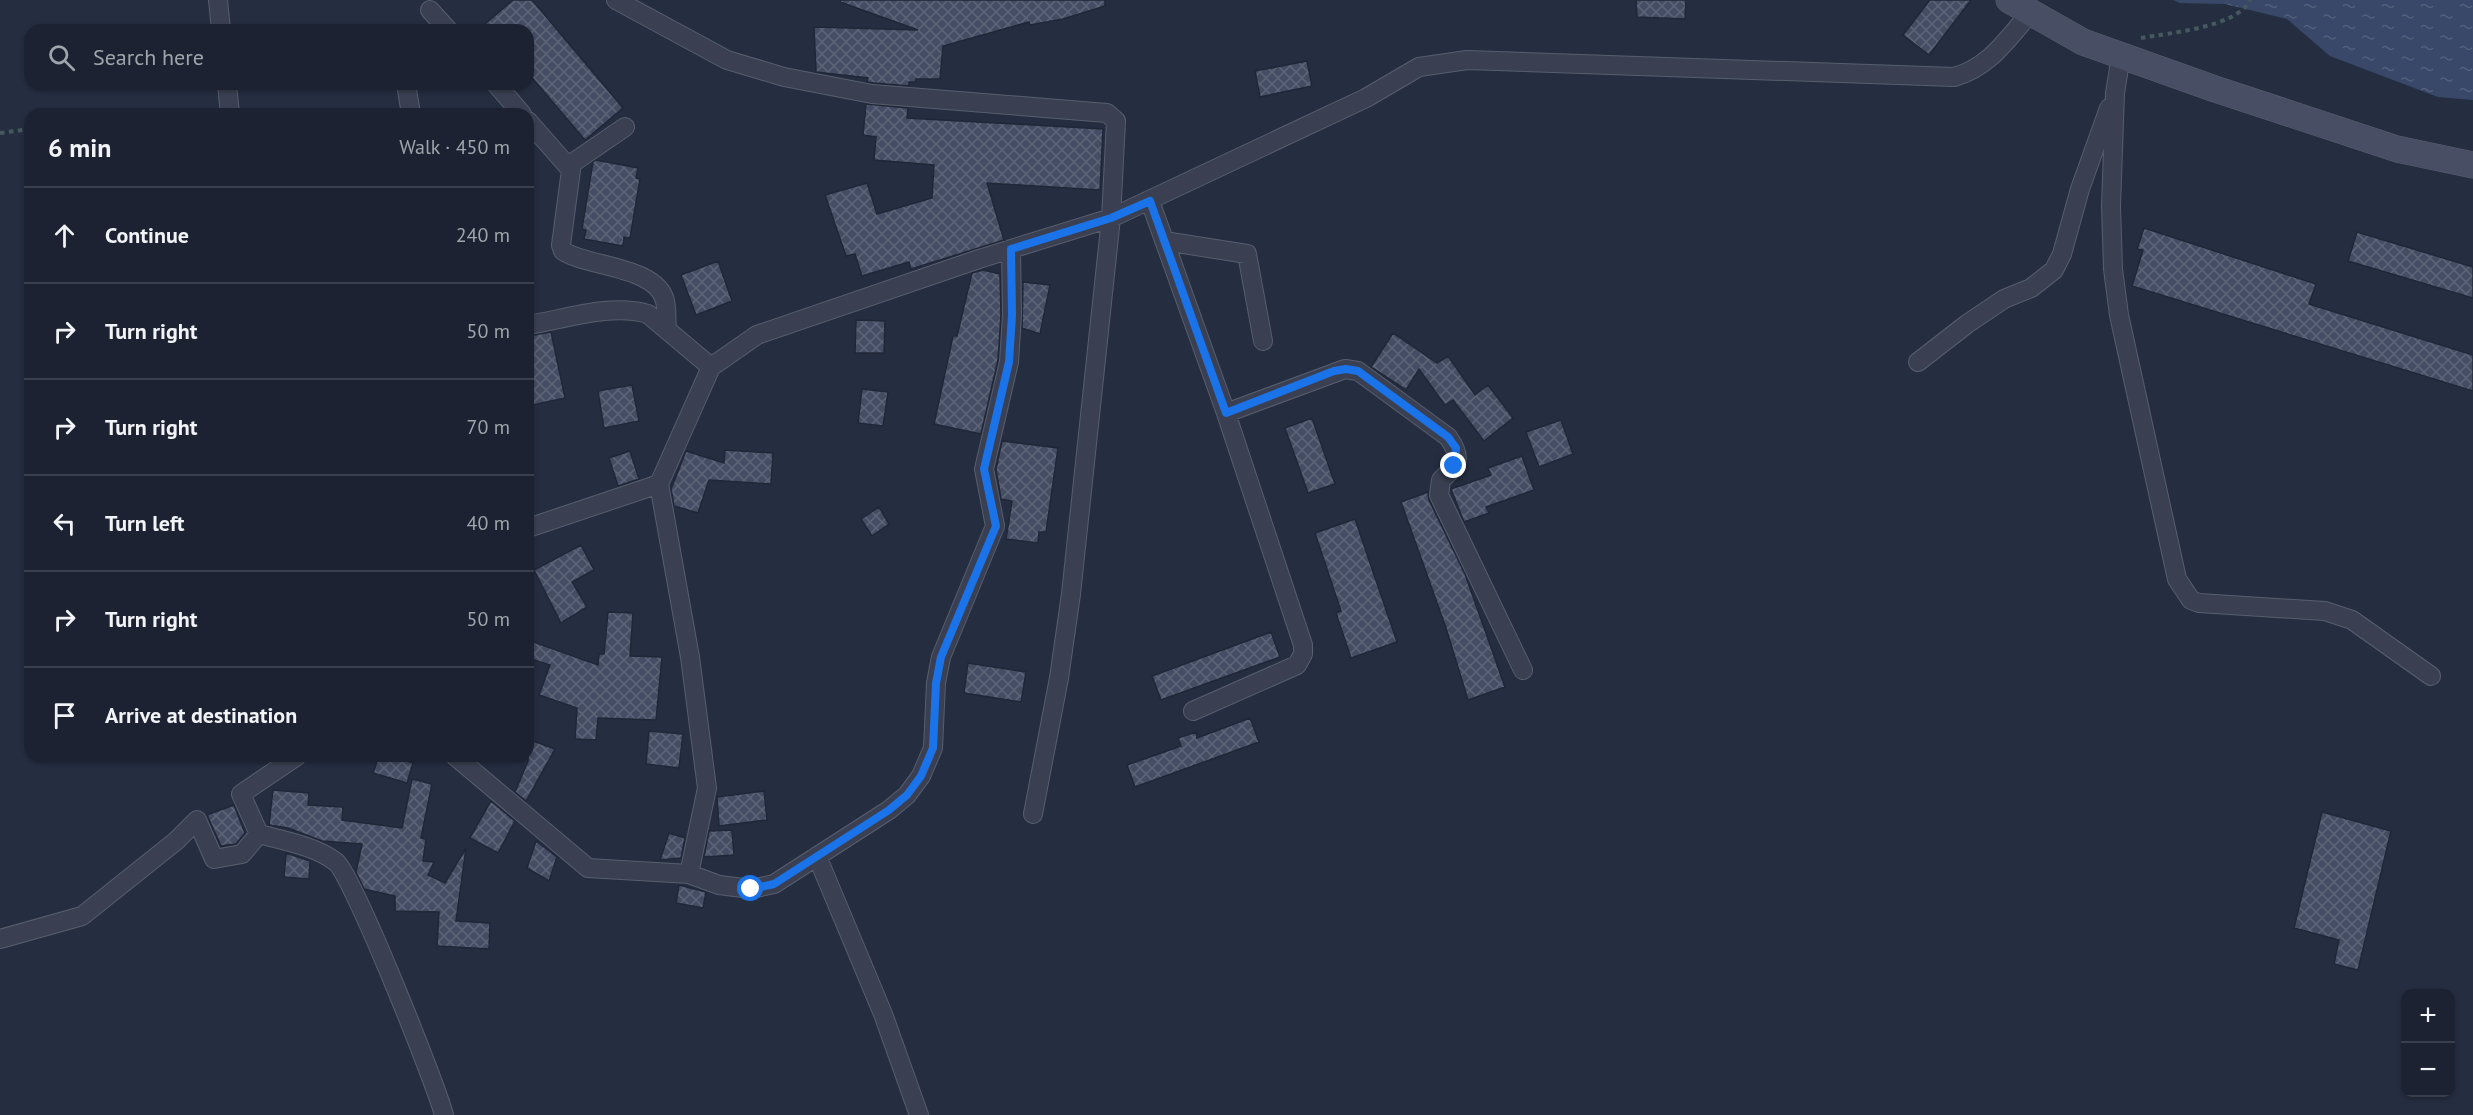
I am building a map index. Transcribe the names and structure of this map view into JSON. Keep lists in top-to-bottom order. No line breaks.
{"page":{"search":"Search here","heading":["6 min","Walk · 450 m"],"list":[["Continue","240 m"],["Turn right","50 m"],["Turn right","70 m"],["Turn left","40 m"],["Turn right","50 m"],"Arrive at destination"],"map_buttons":["+","−"]}}
